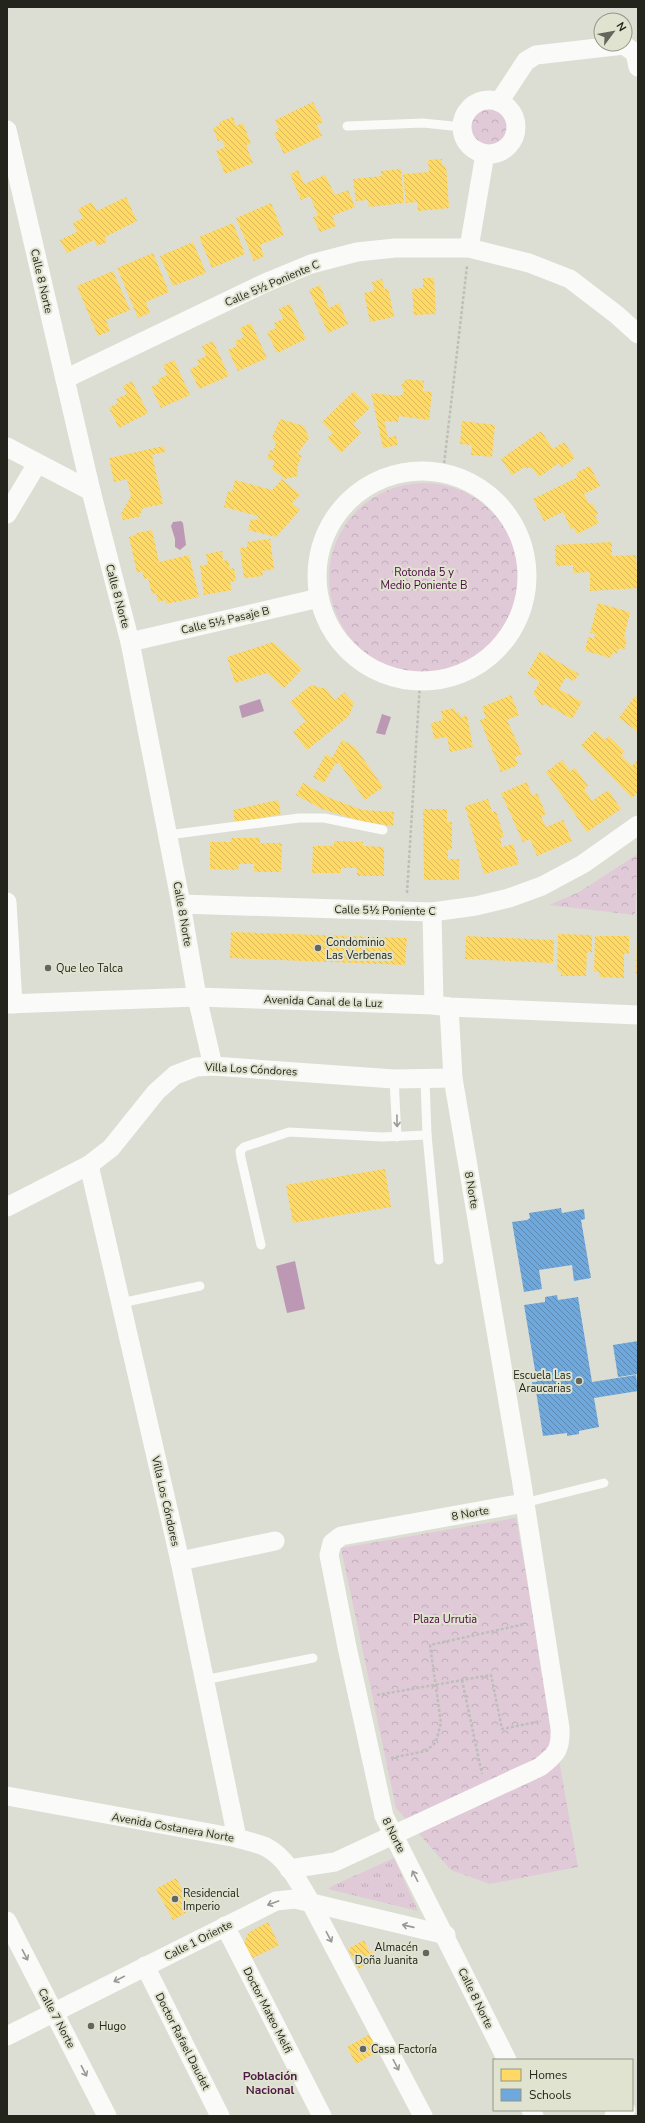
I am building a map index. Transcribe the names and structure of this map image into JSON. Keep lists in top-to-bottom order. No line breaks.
{"streets":{"street":["Calle 8 Norte","Calle 5½ Poniente C","Calle 5½ Pasaje B","Avenida Canal de la Luz","Villa Los Cóndores","8 Norte","Avenida Costanera Norte","Calle 1 Oriente","Doctor Mateo Melfi","Calle 7 Norte","Doctor Rafael Daudet"]},"crossings":[["Calle 8 Norte","Calle 5½ Poniente C"],["Calle 8 Norte","Calle 5½ Pasaje B"],["Calle 8 Norte","Avenida Canal de la Luz"],["Calle 8 Norte","Villa Los Cóndores"],["Calle 8 Norte","8 Norte"],["Calle 8 Norte","Calle 1 Oriente"],["Calle 5½ Poniente C","8 Norte"],["Avenida Canal de la Luz","8 Norte"],["Villa Los Cóndores","8 Norte"],["Villa Los Cóndores","Avenida Costanera Norte"],["8 Norte","Calle 1 Oriente"],["Avenida Costanera Norte","Calle 1 Oriente"],["Calle 1 Oriente","Doctor Mateo Melfi"],["Calle 1 Oriente","Calle 7 Norte"],["Calle 1 Oriente","Doctor Rafael Daudet"]],"one_way":["Avenida Costanera Norte","Calle 7 Norte"],"districts":["Población Nacional"],"parks":["Rotonda 5 y Medio Poniente B","Plaza Urrutia"],"places":["Condominio Las Verbenas","Que leo Talca","Escuela Las Araucarias","Residencial Imperio","Almacén Doña Juanita","Hugo","Casa Factoría"],"legend":["Homes","Schools"],"north":"top right"}
